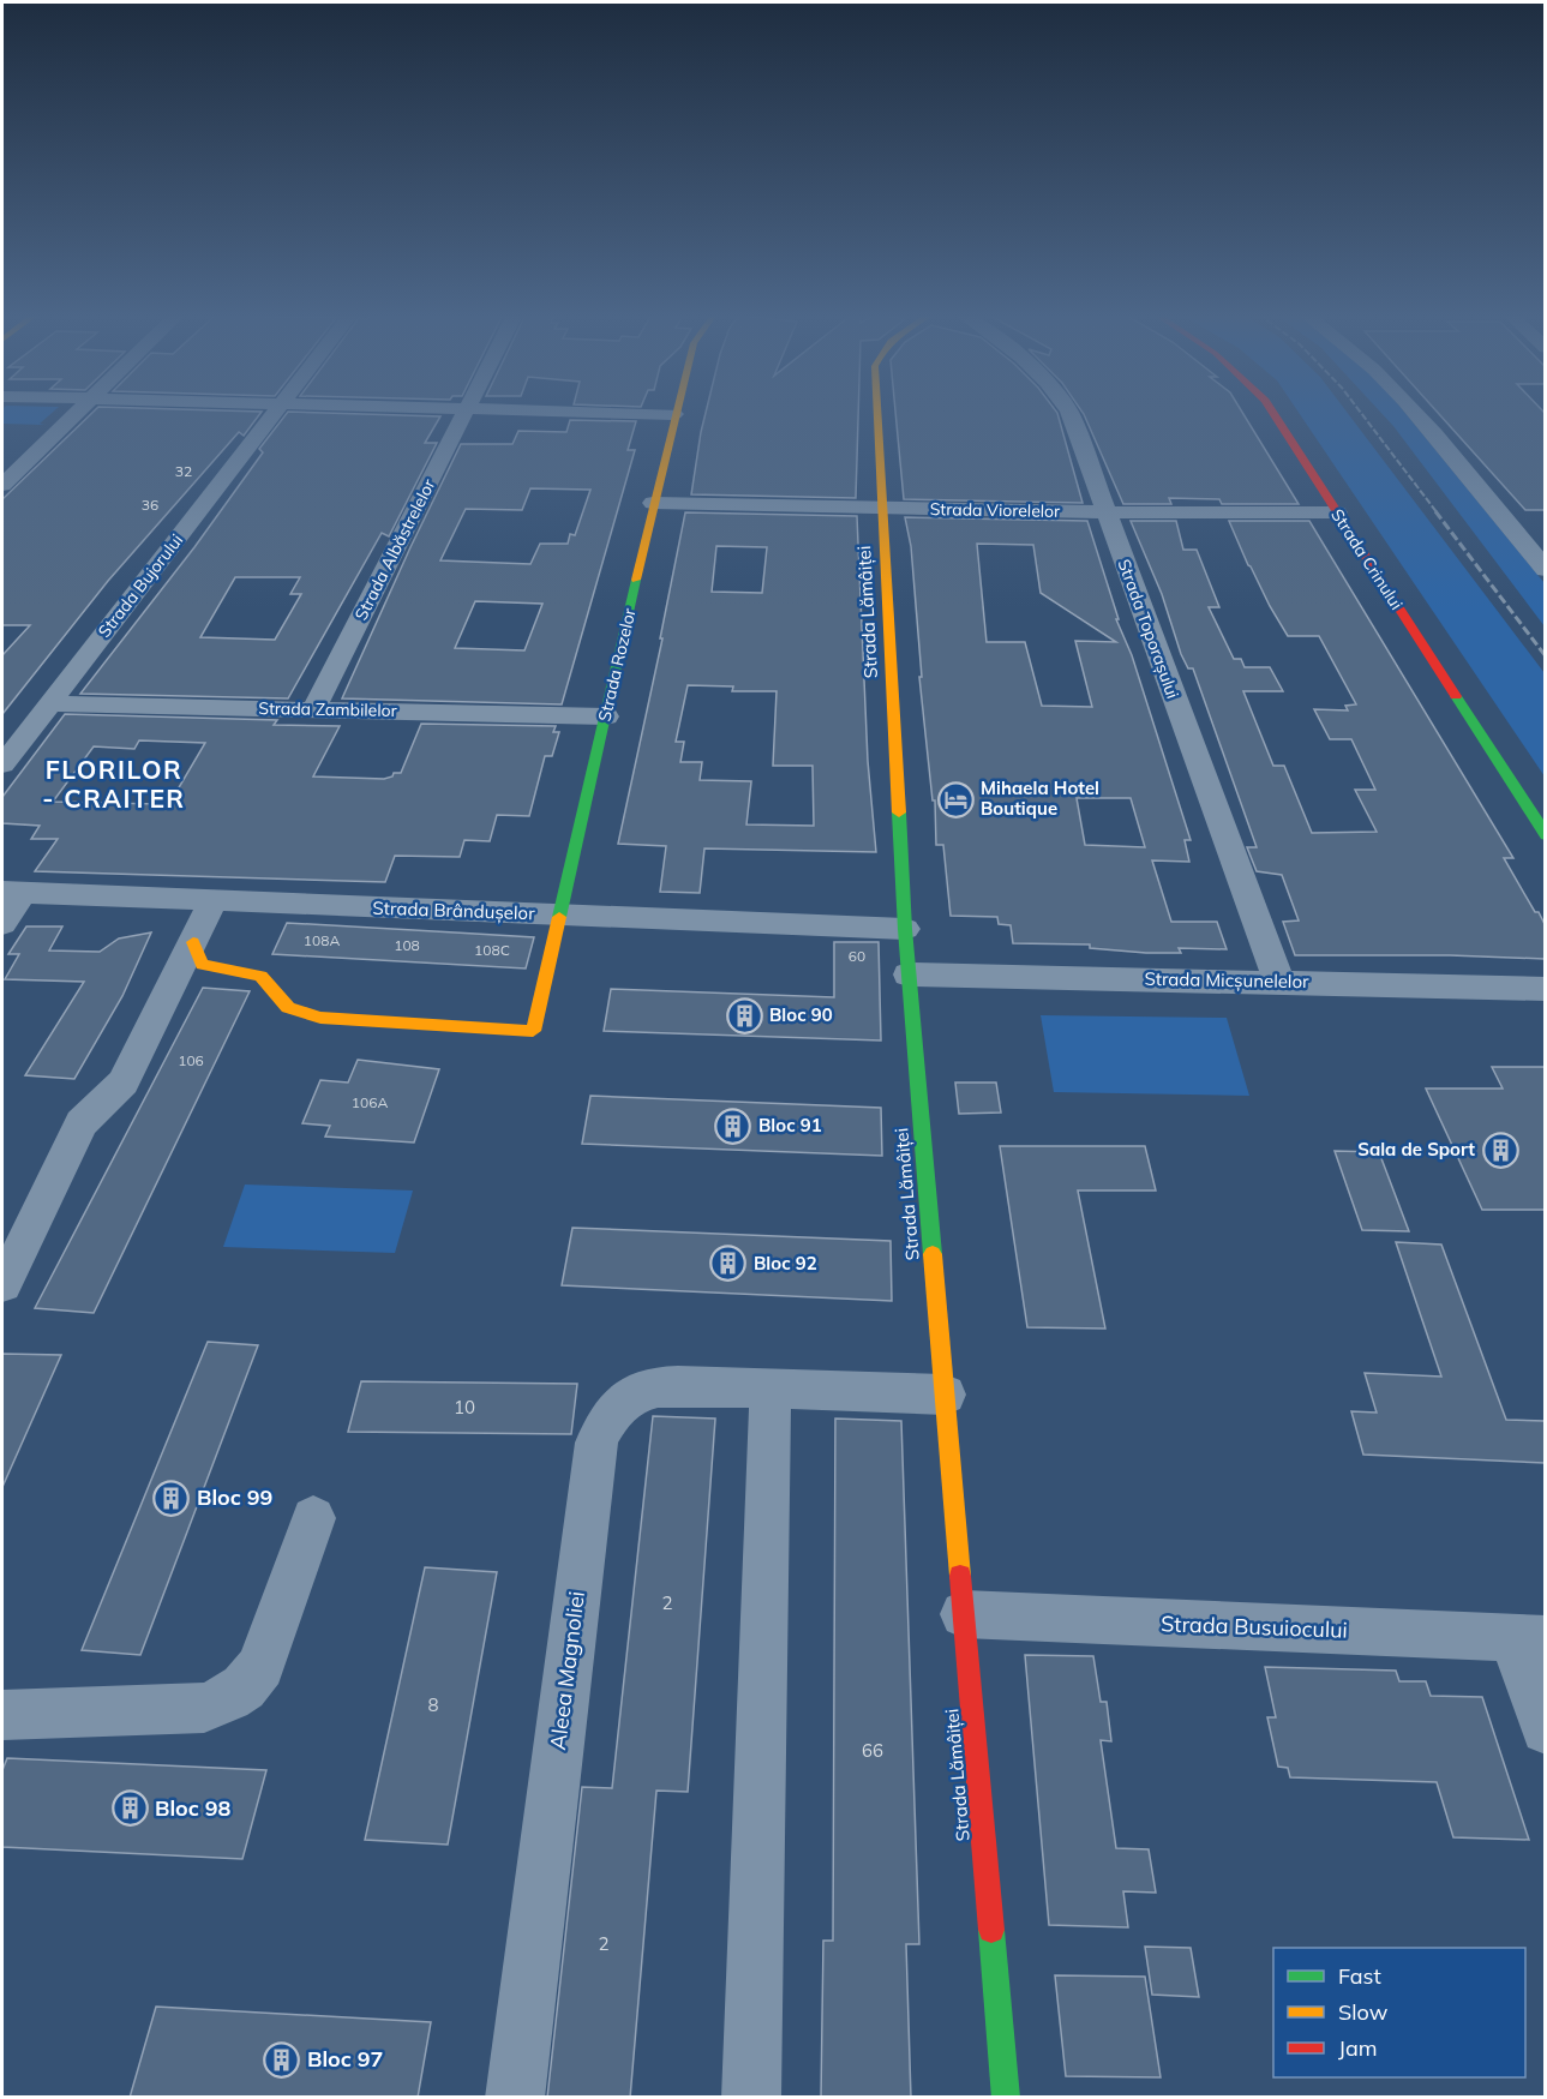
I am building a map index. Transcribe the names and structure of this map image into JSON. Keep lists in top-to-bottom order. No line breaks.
{"streets":{"street":["Strada Viorelelor","Strada Albăstrelelor","Strada Crinului","Strada Bujorului","Strada Lămâiței","Strada Toporașului","Strada Rozelor","Strada Zambilelor","Strada Brândușelor","Strada Micșunelelor","Strada Busuiocului","Aleea Magnoliei"]},"crossings":[["Strada Viorelelor","Strada Crinului"],["Strada Viorelelor","Strada Lămâiței"],["Strada Viorelelor","Strada Toporașului"],["Strada Viorelelor","Strada Rozelor"],["Strada Albăstrelelor","Strada Zambilelor"],["Strada Bujorului","Strada Zambilelor"],["Strada Lămâiței","Strada Brândușelor"],["Strada Lămâiței","Strada Micșunelelor"],["Strada Lămâiței","Strada Busuiocului"],["Strada Lămâiței","Aleea Magnoliei"],["Strada Toporașului","Strada Micșunelelor"],["Strada Rozelor","Strada Zambilelor"],["Strada Rozelor","Strada Brândușelor"]],"districts":["FLORILOR - CRAITER"],"places":{"hotel":["Mihaela Hotel Boutique"],"building":["Bloc 90","Bloc 91","Sala de Sport","Bloc 92","Bloc 99","Bloc 98","Bloc 97"]},"house_numbers":["32","36","108A","108","108C","60","106","106A","10","2","8","66","2"],"legend":["Fast","Slow","Jam"]}
